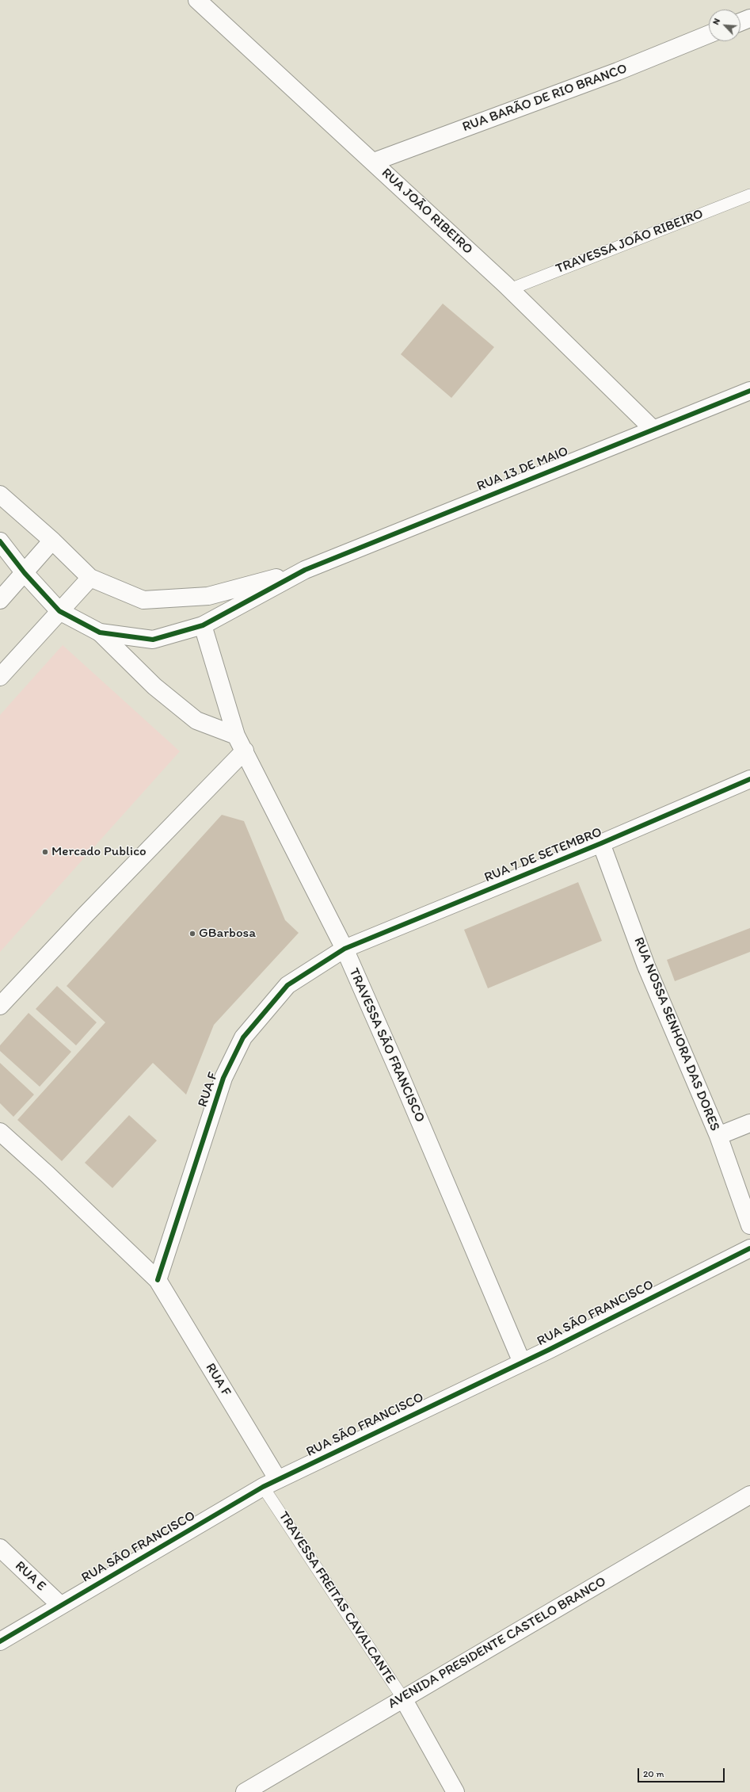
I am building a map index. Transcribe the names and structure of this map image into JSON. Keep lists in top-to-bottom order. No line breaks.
{"streets":{"street":["RUA BARÃO DE RIO BRANCO","RUA JOÃO RIBEIRO","RUA 13 DE MAIO","RUA 7 DE SETEMBRO","RUA NOSSA SENHORA DAS DORES","TRAVESSA SÃO FRANCISCO","RUA F","RUA SÃO FRANCISCO","RUA E","TRAVESSA FREITAS CAVALCANTE","AVENIDA PRESIDENTE CASTELO BRANCO"],"lane":["TRAVESSA JOÃO RIBEIRO"]},"crossings":[["RUA BARÃO DE RIO BRANCO","RUA JOÃO RIBEIRO"],["RUA JOÃO RIBEIRO","TRAVESSA JOÃO RIBEIRO"],["RUA JOÃO RIBEIRO","RUA 13 DE MAIO"],["RUA 7 DE SETEMBRO","RUA NOSSA SENHORA DAS DORES"],["RUA 7 DE SETEMBRO","TRAVESSA SÃO FRANCISCO"],["RUA 7 DE SETEMBRO","RUA F"],["TRAVESSA SÃO FRANCISCO","RUA F"],["TRAVESSA SÃO FRANCISCO","RUA SÃO FRANCISCO"],["RUA F","RUA SÃO FRANCISCO"],["RUA F","TRAVESSA FREITAS CAVALCANTE"],["RUA SÃO FRANCISCO","RUA E"],["RUA SÃO FRANCISCO","TRAVESSA FREITAS CAVALCANTE"],["TRAVESSA FREITAS CAVALCANTE","AVENIDA PRESIDENTE CASTELO BRANCO"]],"places":["Mercado Publico","GBarbosa"],"scale_bar":"20 m","north":"top left"}
